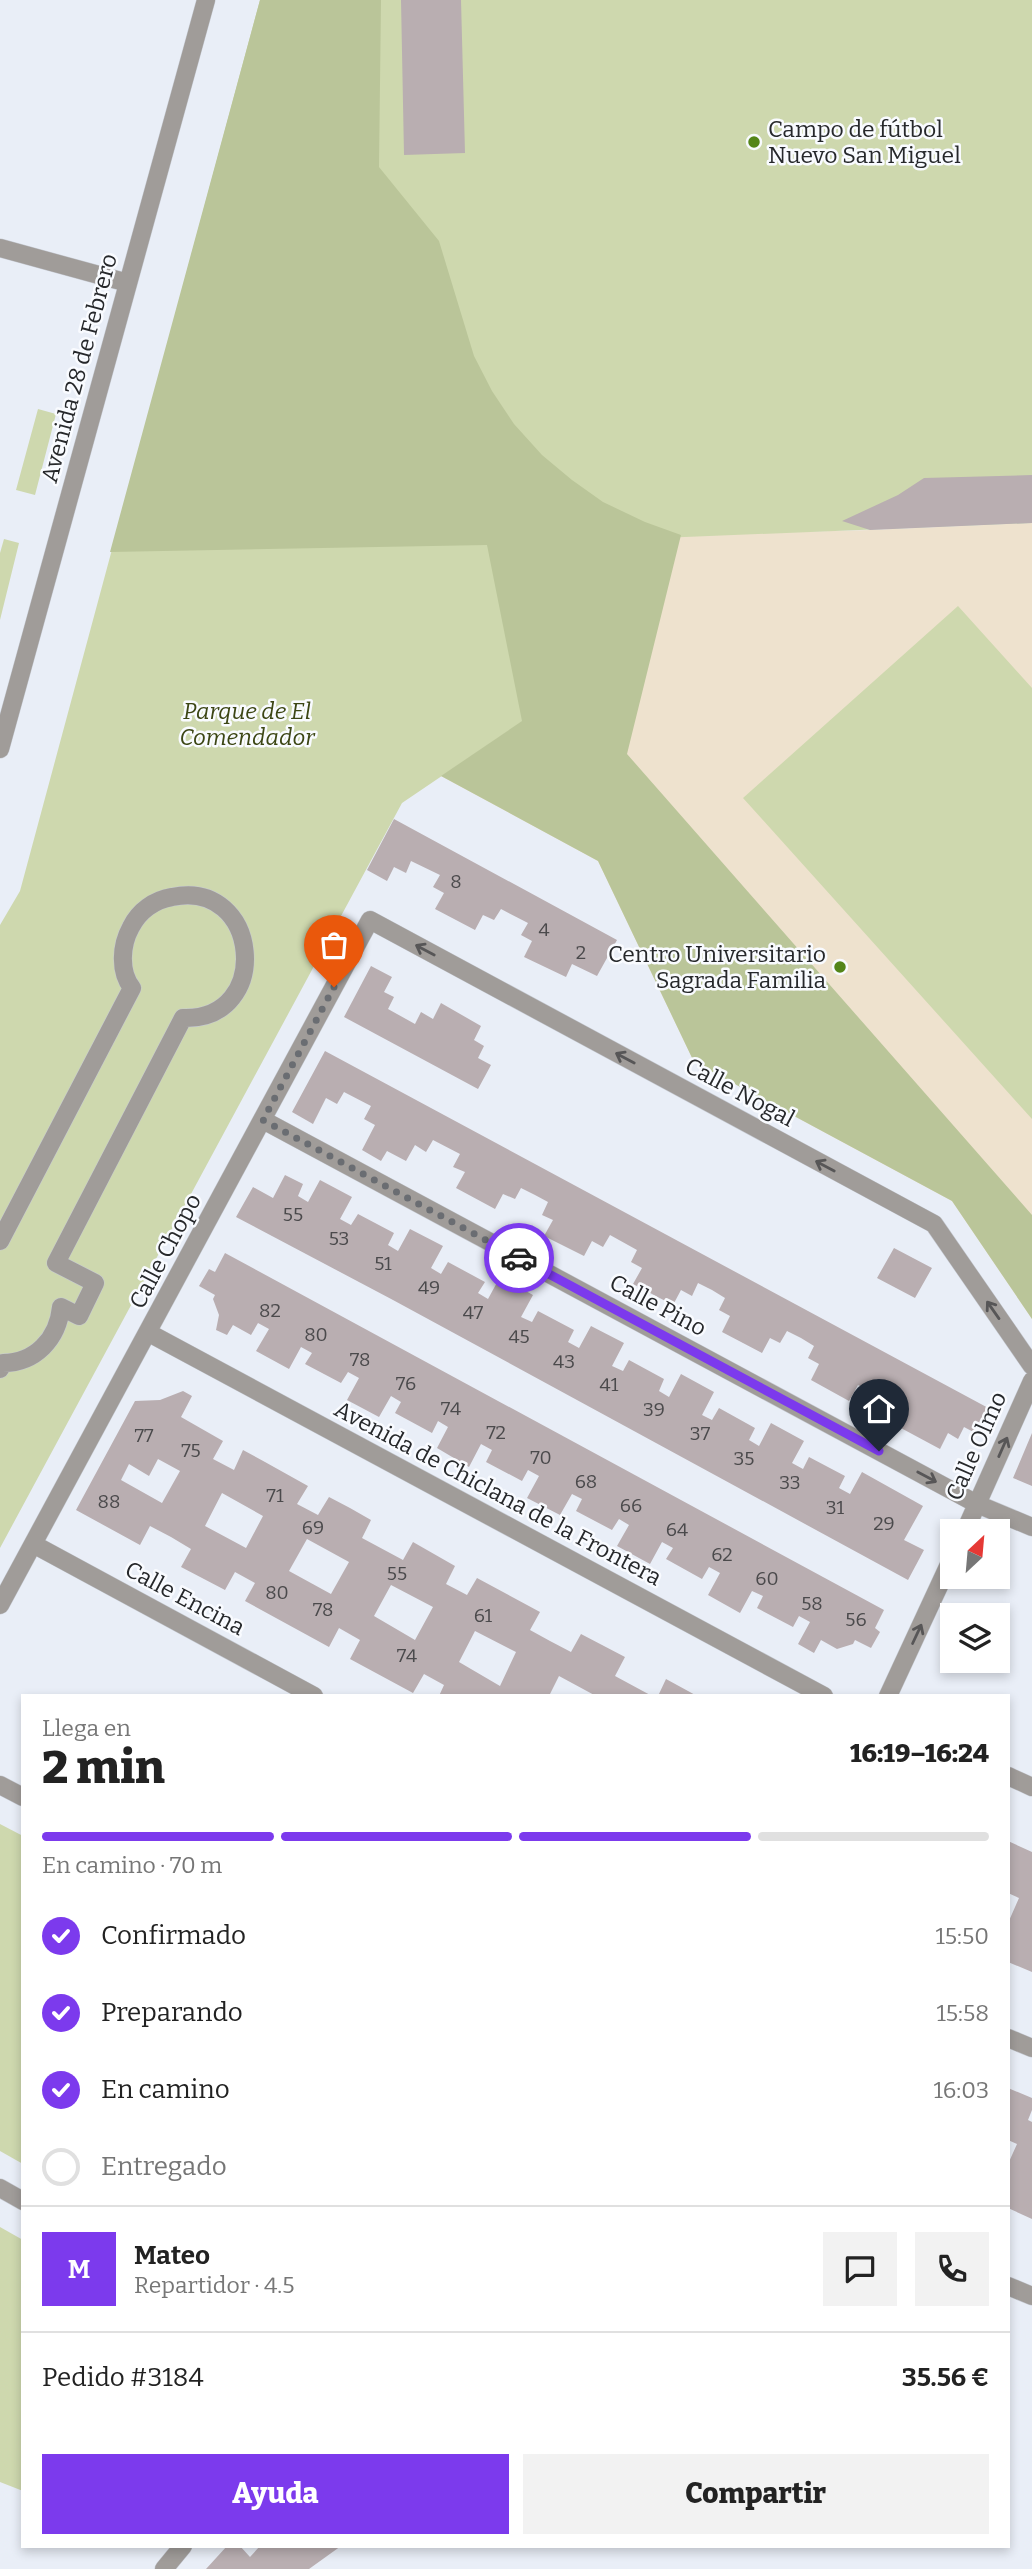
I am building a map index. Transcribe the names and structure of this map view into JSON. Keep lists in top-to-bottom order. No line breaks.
{"streets":{"street":["Avenida 28 de Febrero","Calle Nogal","Calle Chopo","Calle Pino","Calle Olmo","Avenida de Chiclana de la Frontera","Calle Encina"]},"crossings":[["Calle Nogal","Calle Chopo"],["Calle Chopo","Calle Pino"],["Calle Chopo","Avenida de Chiclana de la Frontera"],["Calle Chopo","Calle Encina"],["Calle Pino","Calle Olmo"]],"one_way":["Calle Nogal","Calle Pino","Calle Olmo"],"parks":["Parque de El Comendador"],"places":["Campo de fútbol Nuevo San Miguel","Centro Universitario Sagrada Familia"],"house_numbers":["8","4","2","55","53","51","49","82","47","80","45","78","43","76","41","74","39","72","37","77","75","70","35","68","33","71","88","66","31","29","69","64","62","55","60","80","58","78","61","56","74"],"north":"top right","page":{"heading":["2 min","Llega en","16:19–16:24"],"panel":["Mateo","Repartidor · 4.5","Pedido #3184","35.56 €"],"bar":"En camino · 70 m","list":[["Confirmado","15:50"],["Preparando","15:58"],["En camino","16:03"],"Entregado"],"round":"M","buttons":["Ayuda","Compartir"]}}
